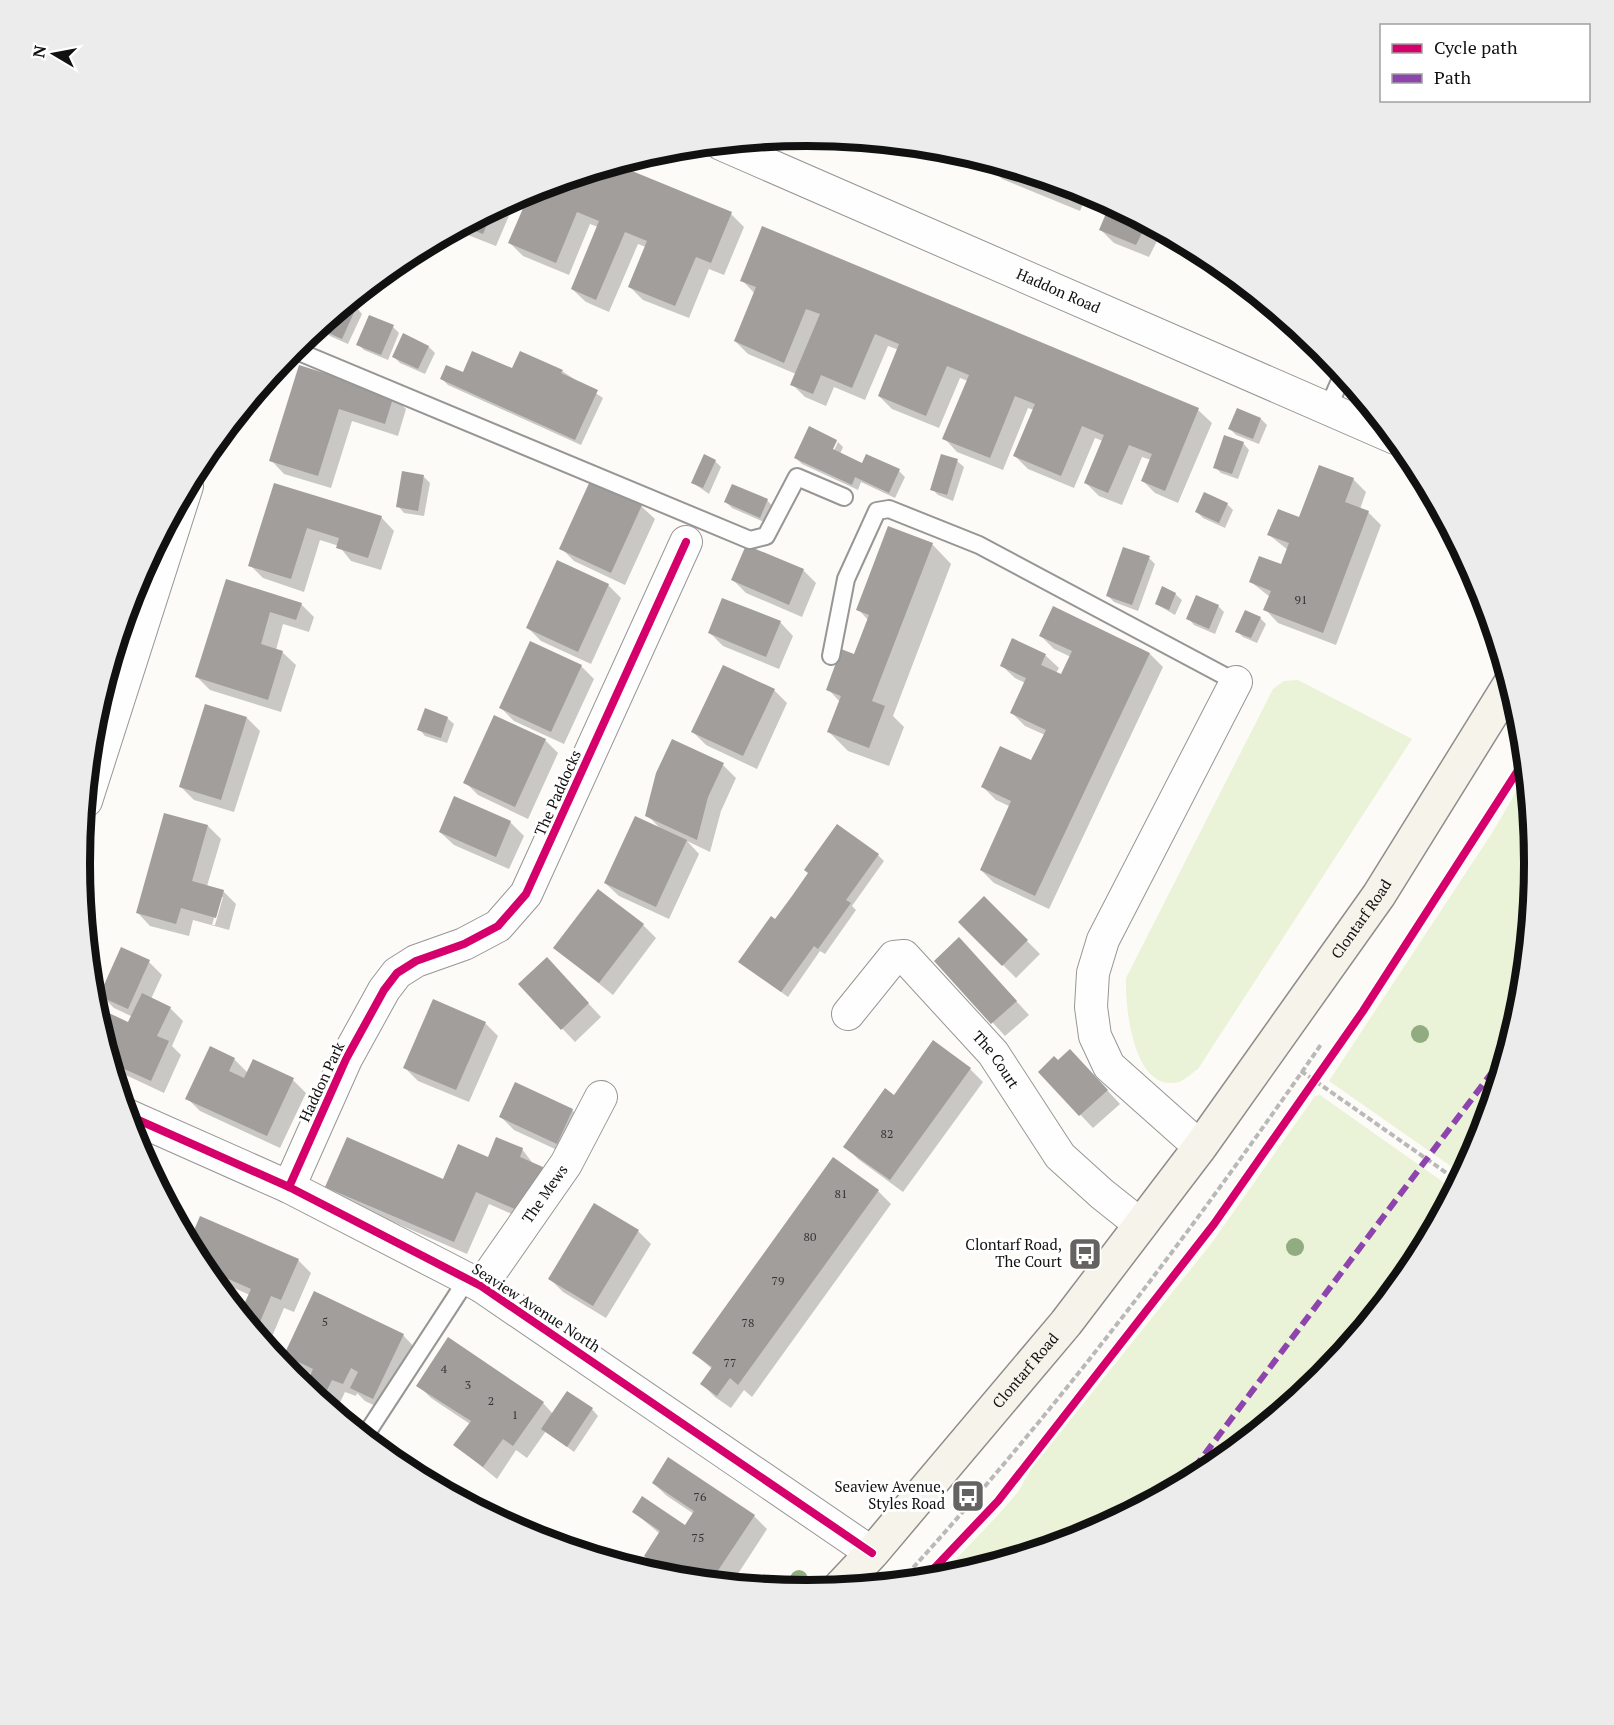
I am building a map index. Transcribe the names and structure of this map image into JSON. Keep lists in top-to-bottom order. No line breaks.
{"streets":{"main road":["Clontarf Road"],"street":["Haddon Road","The Paddocks","The Court","Haddon Park","The Mews","Seaview Avenue North"]},"crossings":[["The Paddocks","Haddon Park"],["Clontarf Road","The Court"],["Clontarf Road","Seaview Avenue North"],["Haddon Park","Seaview Avenue North"],["The Mews","Seaview Avenue North"]],"places":{"bus stop":["Clontarf Road, The Court","Seaview Avenue, Styles Road"]},"house_numbers":["91","82","81","80","79","5","78","77","4","3","2","1","76","75"],"legend":["Cycle path","Path"],"north":"left"}
